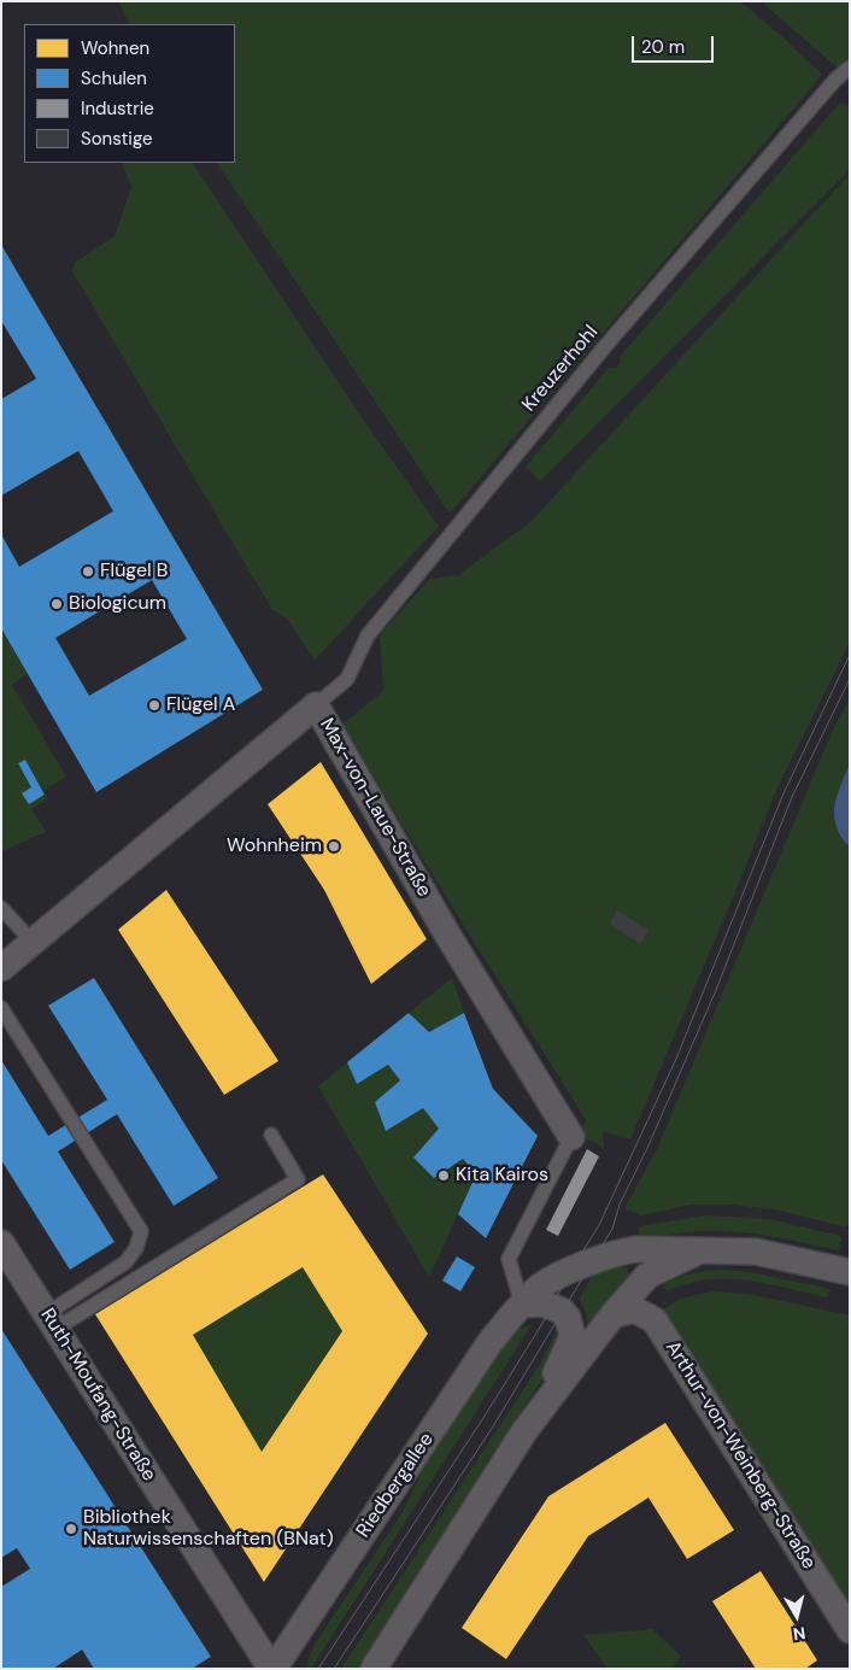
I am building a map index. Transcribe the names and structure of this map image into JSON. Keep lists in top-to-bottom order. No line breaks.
{"streets":{"street":["Max-von-Laue-Straße","Ruth-Moufang-Straße","Arthur-von-Weinberg-Straße","Riedbergallee"],"lane":["Kreuzerhohl"]},"crossings":[["Kreuzerhohl","Max-von-Laue-Straße"],["Ruth-Moufang-Straße","Riedbergallee"]],"places":["Flügel B","Biologicum","Flügel A","Wohnheim","Kita Kairos","Bibliothek Naturwissenschaften (BNat)"],"legend":["Wohnen","Schulen","Industrie","Sonstige"],"scale_bar":"20 m","north":"bottom"}
